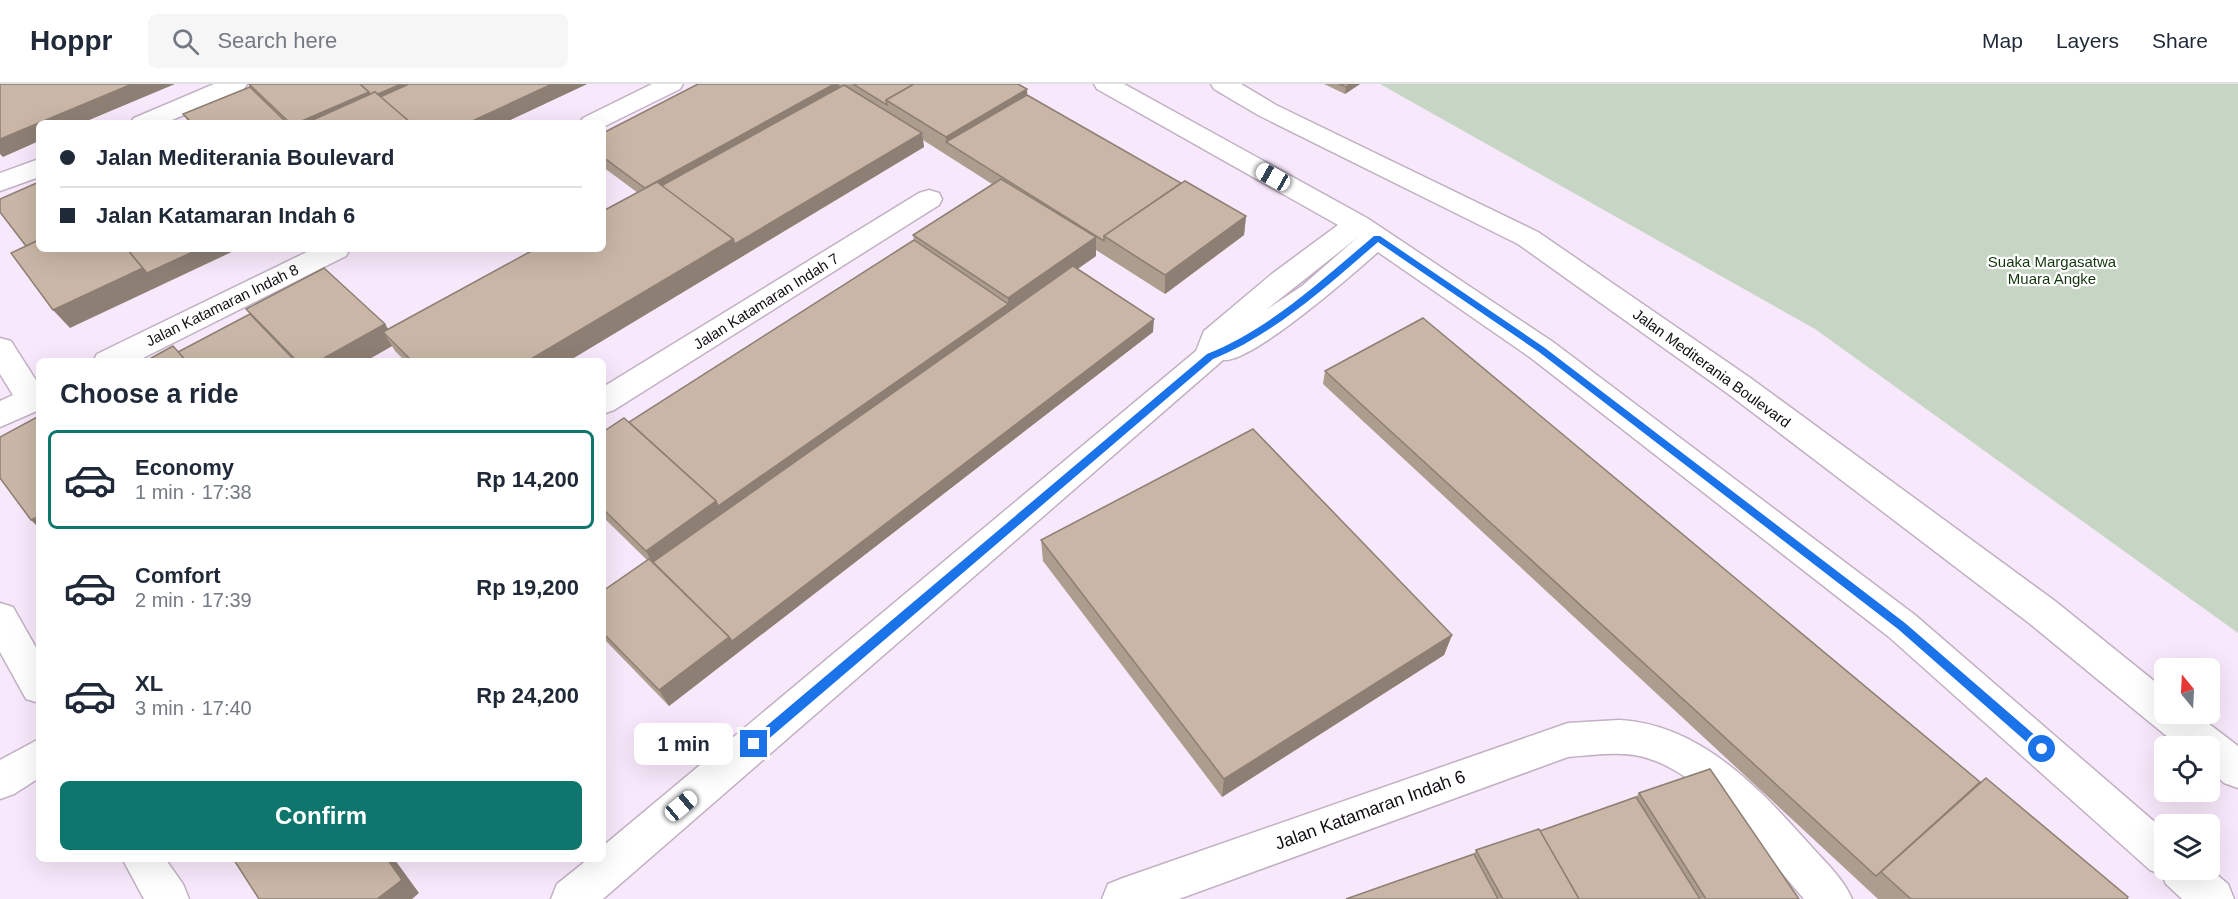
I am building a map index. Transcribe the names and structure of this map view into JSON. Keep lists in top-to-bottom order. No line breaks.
{"streets":{"street":["Jalan Katamaran Indah 7","Jalan Katamaran Indah 8","Jalan Mediterania Boulevard","Jalan Katamaran Indah 6"]},"parks":["Suaka Margasatwa Muara Angke"],"north":"top","page":{"header":"Hoppr","search":"Search here","nav":["Map","Layers","Share"],"banner":["Jalan Mediterania Boulevard","Jalan Katamaran Indah 6"],"heading":"Choose a ride","list":[{"name":"Economy","note":"1 min · 17:38","value":"Rp 14,200"},{"name":"Comfort","note":"2 min · 17:39","value":"Rp 19,200"},{"name":"XL","note":"3 min · 17:40","value":"Rp 24,200"}],"bubble":"1 min","buttons":"Confirm"}}
